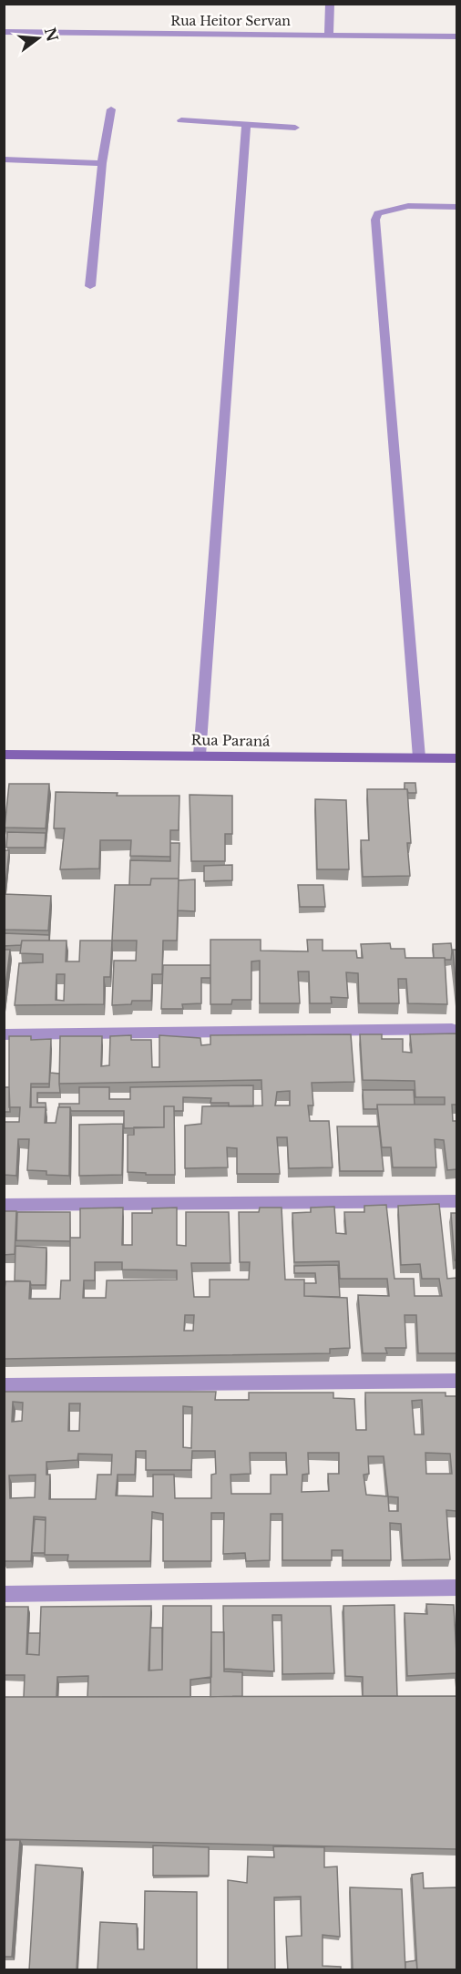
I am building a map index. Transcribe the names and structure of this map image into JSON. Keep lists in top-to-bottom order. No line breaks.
{"streets":{"street":["Rua Heitor Servan","Rua Paraná"]},"north":"right"}
